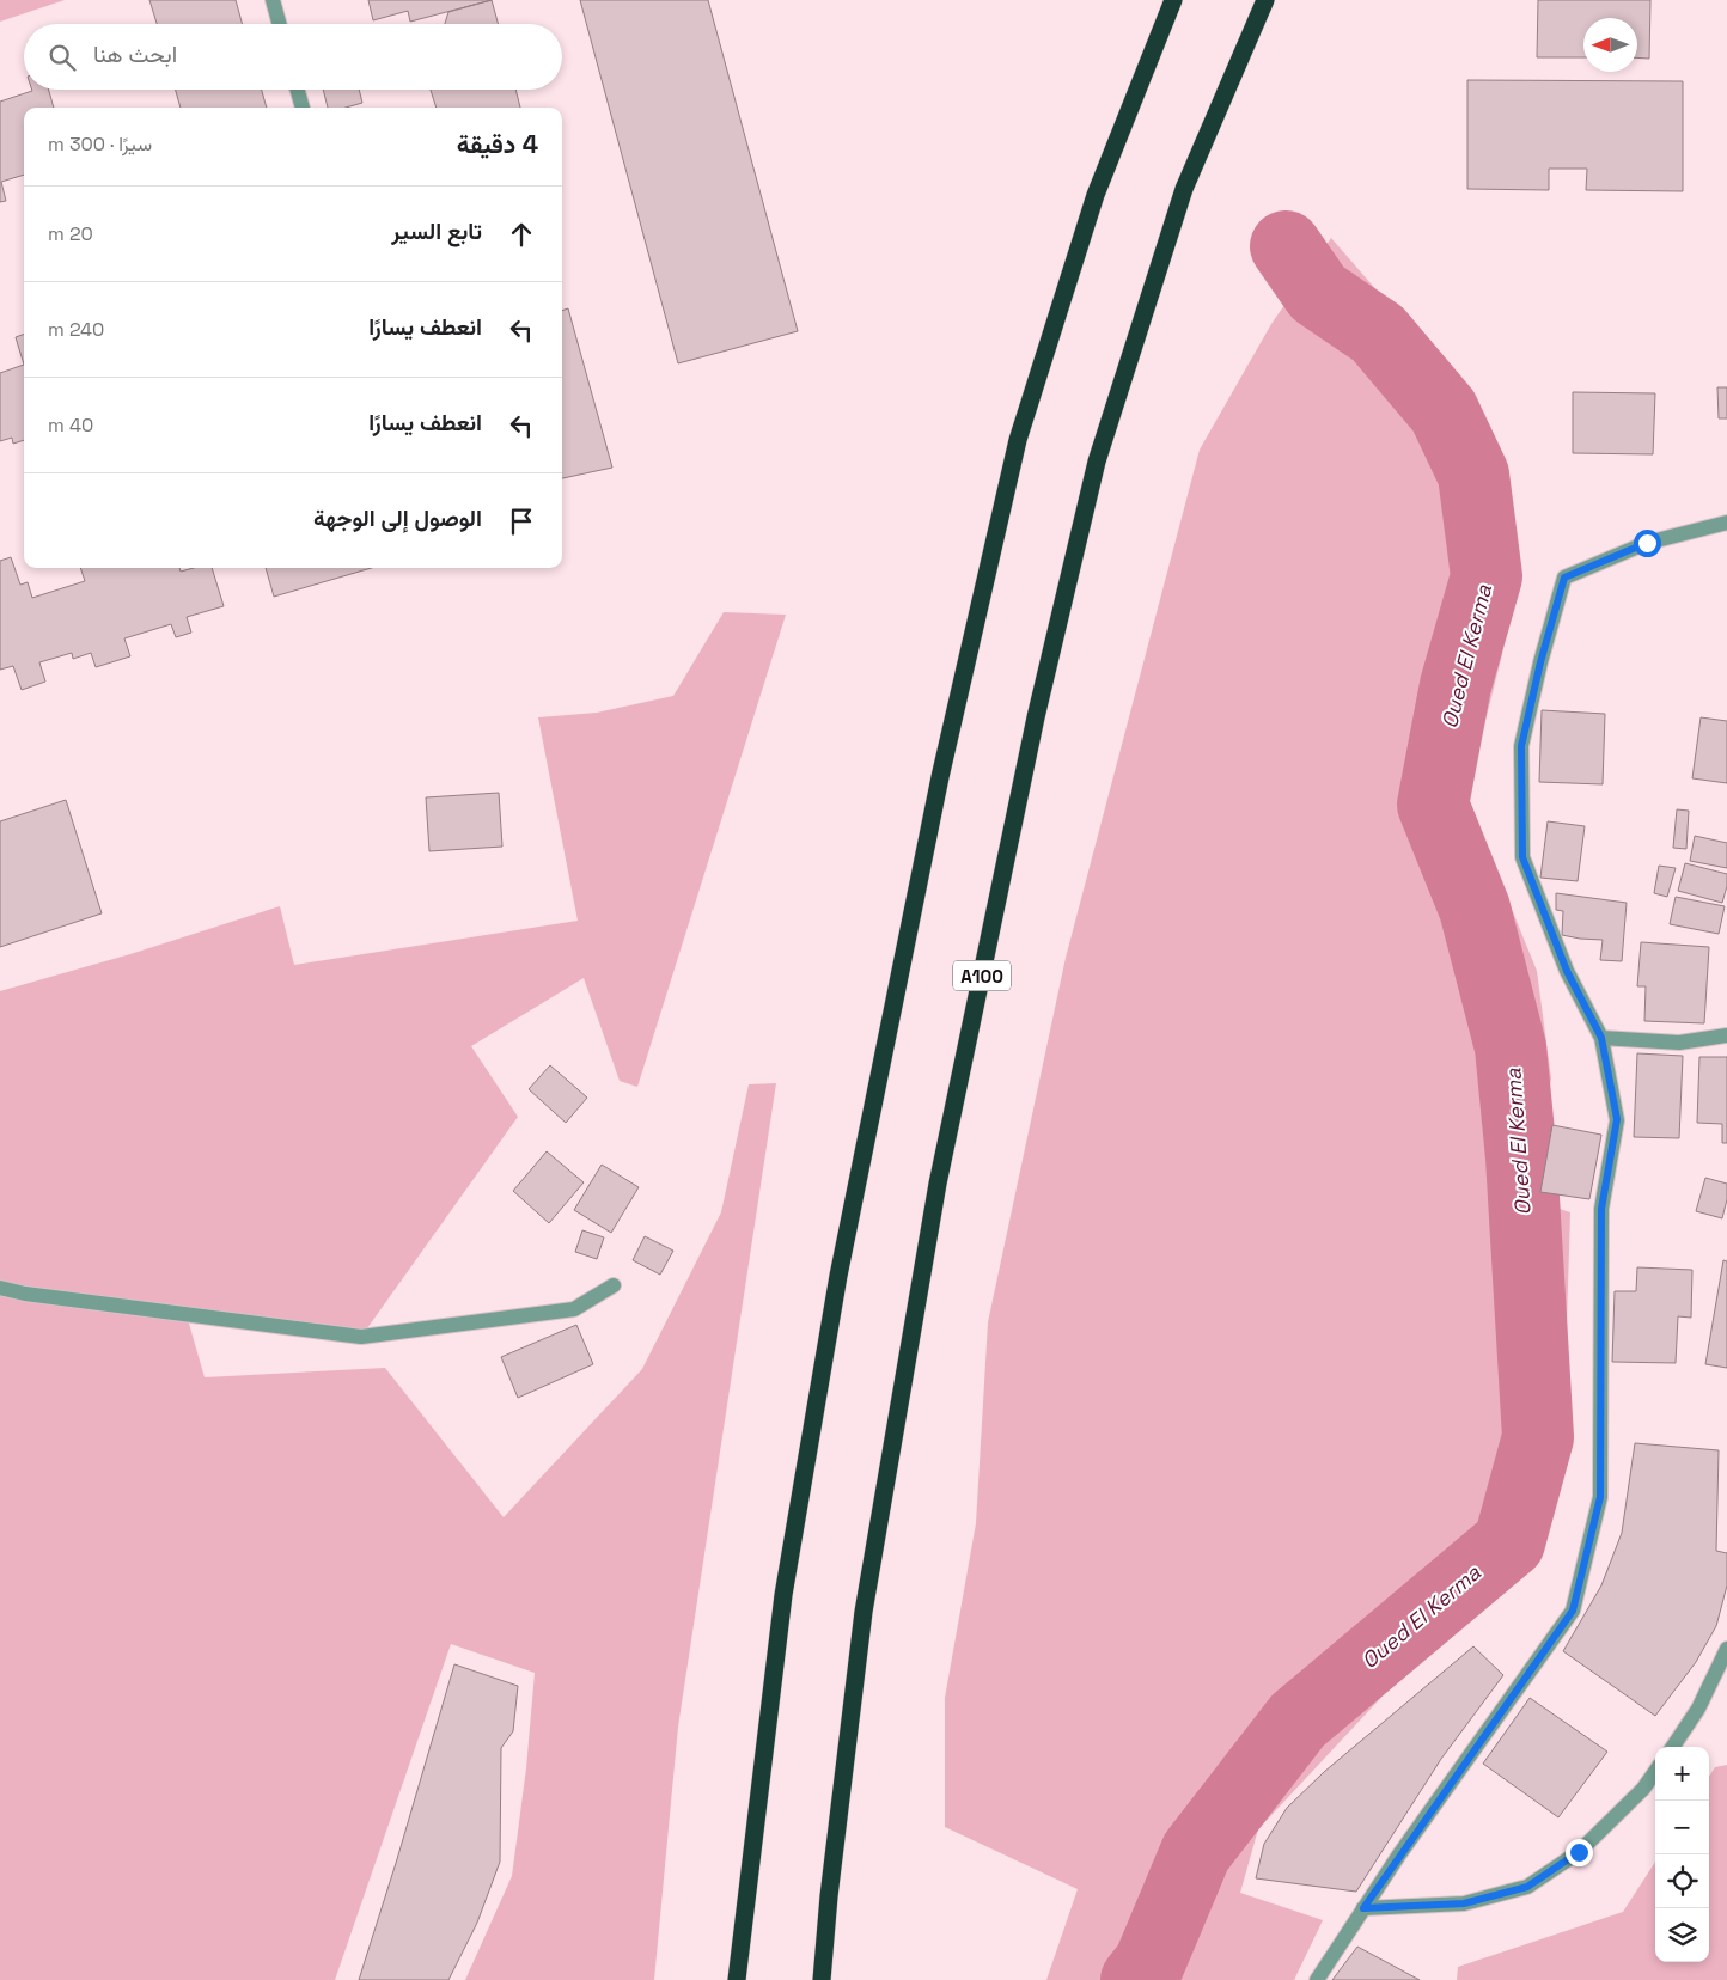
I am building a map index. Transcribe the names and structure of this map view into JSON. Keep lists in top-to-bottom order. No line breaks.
{"streets":{"highway":["A100"]},"water":["Oued El Kerma"],"north":"left","page":{"search":"ابحث هنا","heading":["4 دقيقة","سيرًا · 300 m"],"list":[["تابع السير","20 m"],["انعطف يسارًا","240 m"],["انعطف يسارًا","40 m"],"الوصول إلى الوجهة"],"map_buttons":["+","−"]}}
